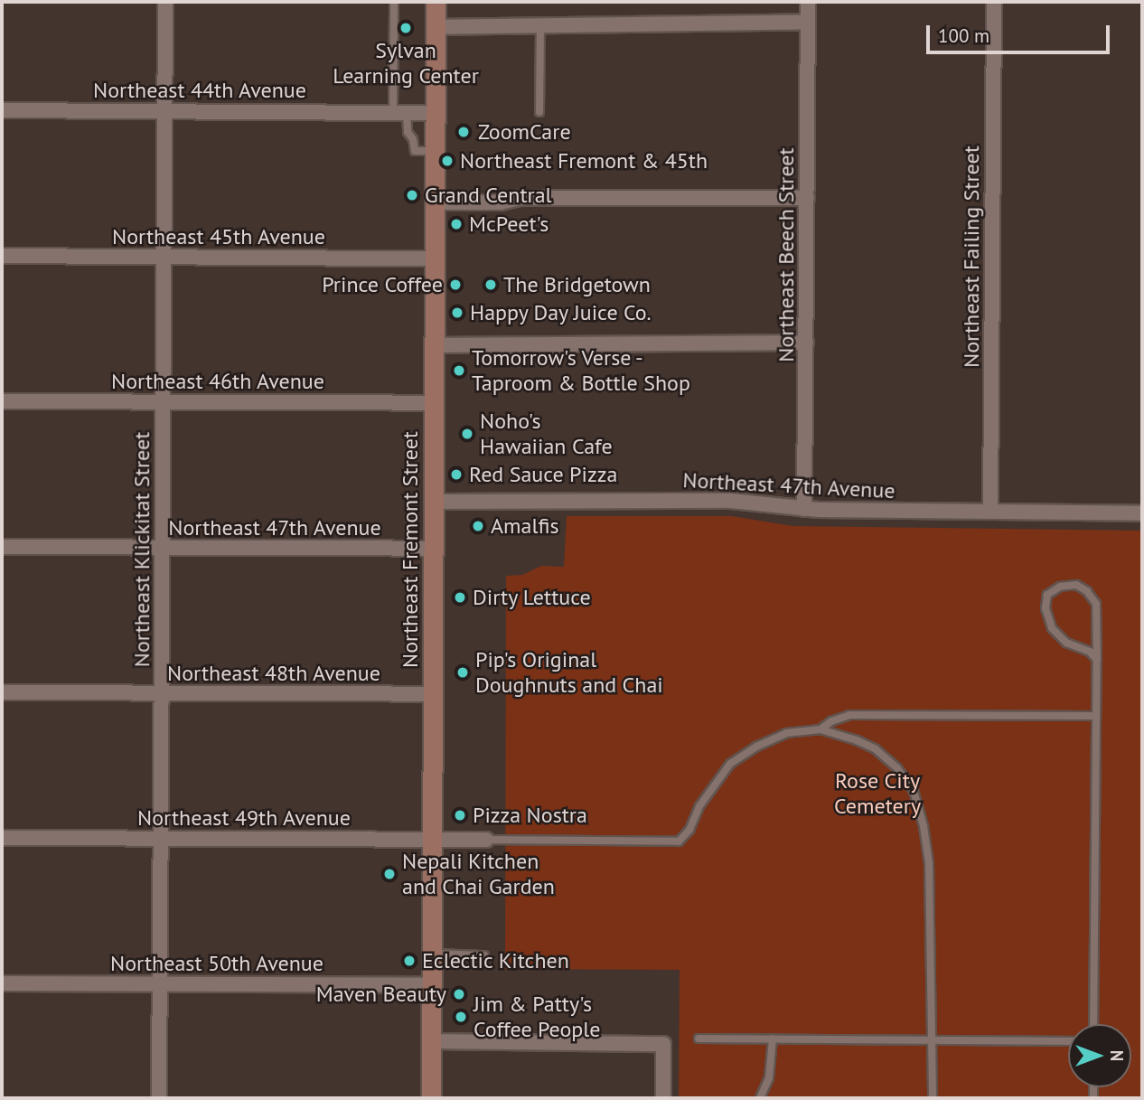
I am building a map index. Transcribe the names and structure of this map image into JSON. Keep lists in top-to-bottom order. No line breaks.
{"streets":{"main road":["Northeast Fremont Street"],"street":["Northeast 44th Avenue","Northeast 45th Avenue","Northeast Beech Street","Northeast Failing Street","Northeast 46th Avenue","Northeast 47th Avenue","Northeast Klickitat Street","Northeast 48th Avenue","Northeast 49th Avenue","Northeast 50th Avenue"]},"crossings":[["Northeast 44th Avenue","Northeast Klickitat Street"],["Northeast 44th Avenue","Northeast Fremont Street"],["Northeast 45th Avenue","Northeast Klickitat Street"],["Northeast 45th Avenue","Northeast Fremont Street"],["Northeast Beech Street","Northeast 47th Avenue"],["Northeast Failing Street","Northeast 47th Avenue"],["Northeast 46th Avenue","Northeast Klickitat Street"],["Northeast 46th Avenue","Northeast Fremont Street"],["Northeast 47th Avenue","Northeast Klickitat Street"],["Northeast 47th Avenue","Northeast Fremont Street"],["Northeast Klickitat Street","Northeast 48th Avenue"],["Northeast Klickitat Street","Northeast 49th Avenue"],["Northeast Klickitat Street","Northeast 50th Avenue"],["Northeast Fremont Street","Northeast 48th Avenue"],["Northeast Fremont Street","Northeast 49th Avenue"],["Northeast Fremont Street","Northeast 50th Avenue"]],"parks":["Rose City Cemetery"],"places":["Sylvan Learning Center","ZoomCare","Northeast Fremont & 45th","Grand Central","McPeet's","Prince Coffee","The Bridgetown","Happy Day Juice Co.","Tomorrow's Verse - Taproom & Bottle Shop","Noho's Hawaiian Cafe","Red Sauce Pizza","Amalfis","Dirty Lettuce","Pip's Original Doughnuts and Chai","Pizza Nostra","Nepali Kitchen and Chai Garden","Eclectic Kitchen","Maven Beauty","Jim & Patty's Coffee People"],"scale_bar":"100 m","north":"right"}
